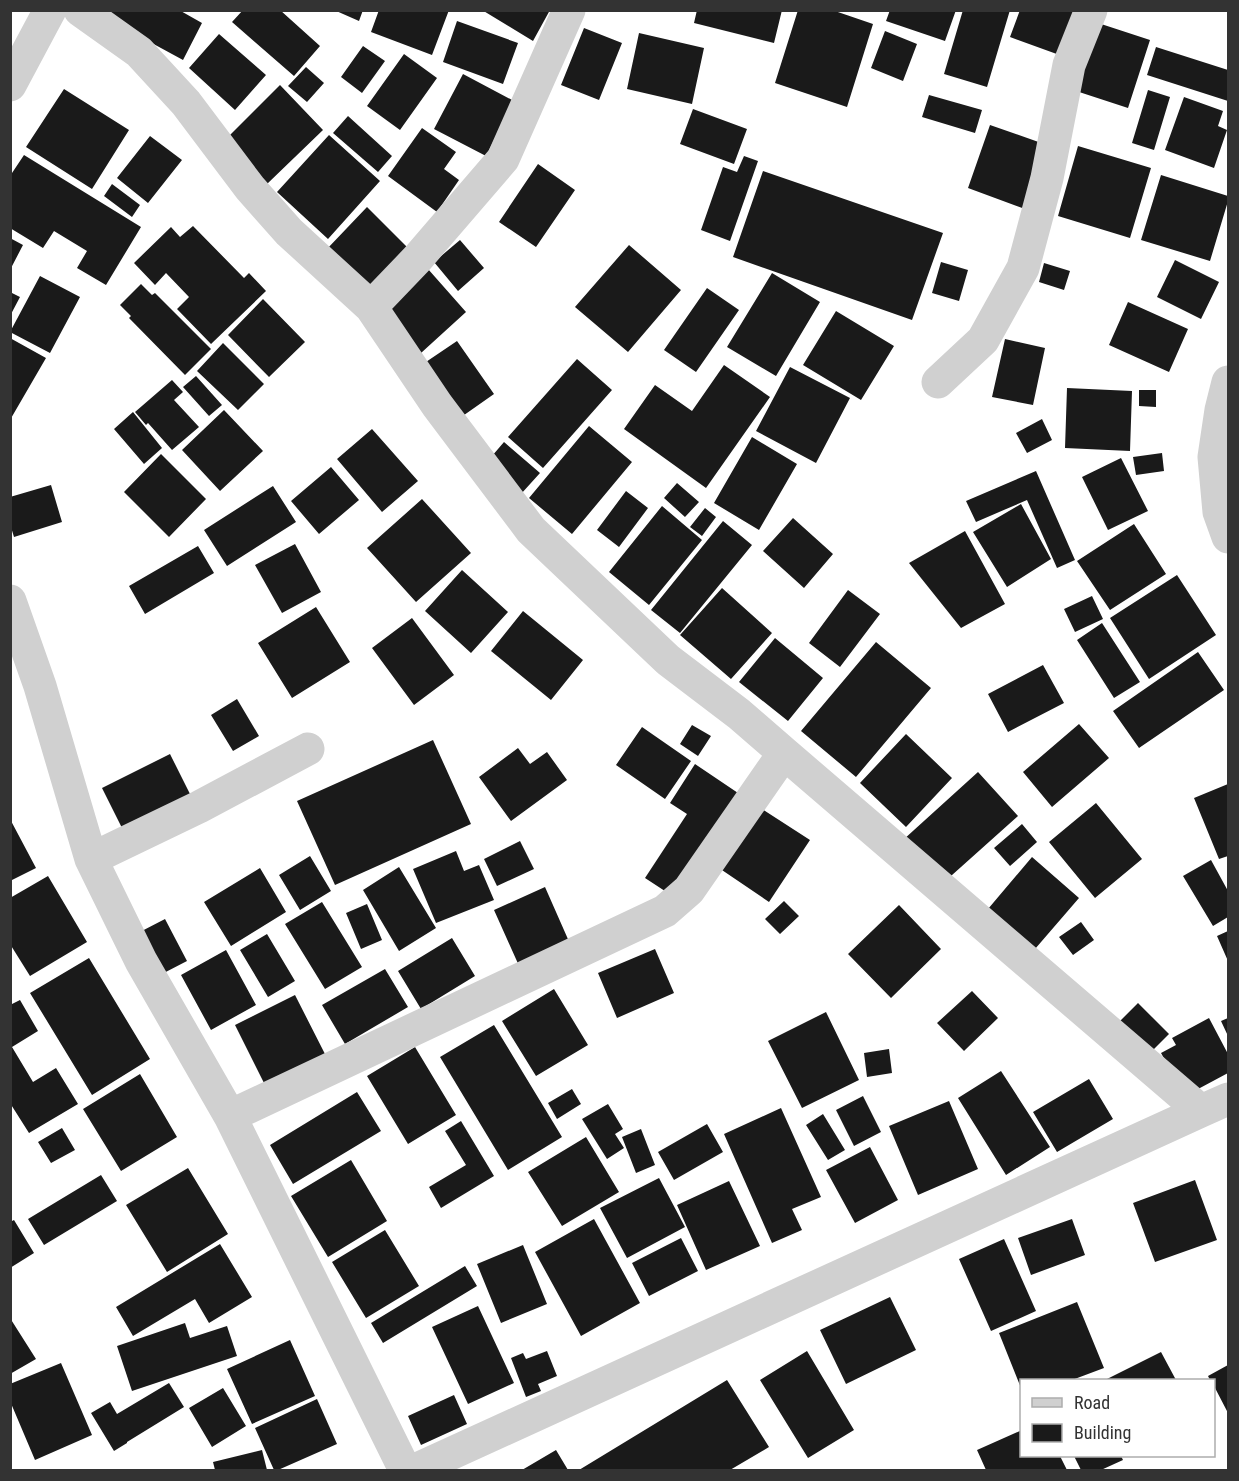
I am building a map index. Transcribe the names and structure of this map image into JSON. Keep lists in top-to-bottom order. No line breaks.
{"legend":["Road","Building"]}
